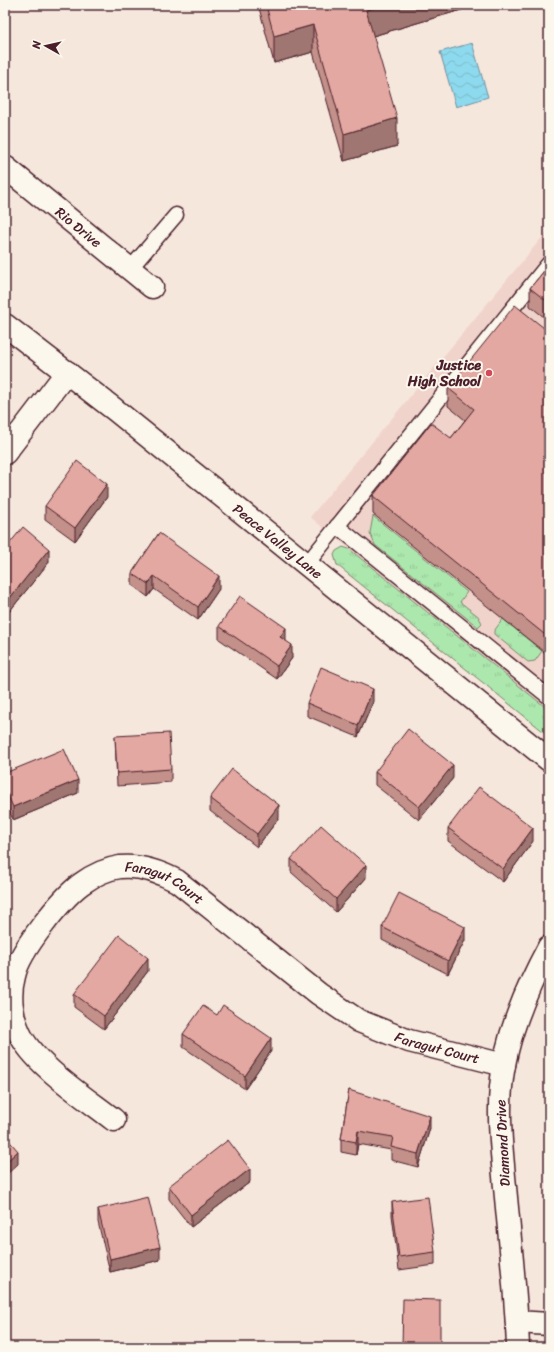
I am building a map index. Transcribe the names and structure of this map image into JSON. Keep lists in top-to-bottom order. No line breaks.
{"streets":{"street":["Rio Drive","Peace Valley Lane","Faragut Court","Diamond Drive"]},"crossings":[["Faragut Court","Diamond Drive"]],"places":["Justice High School"],"north":"left"}
